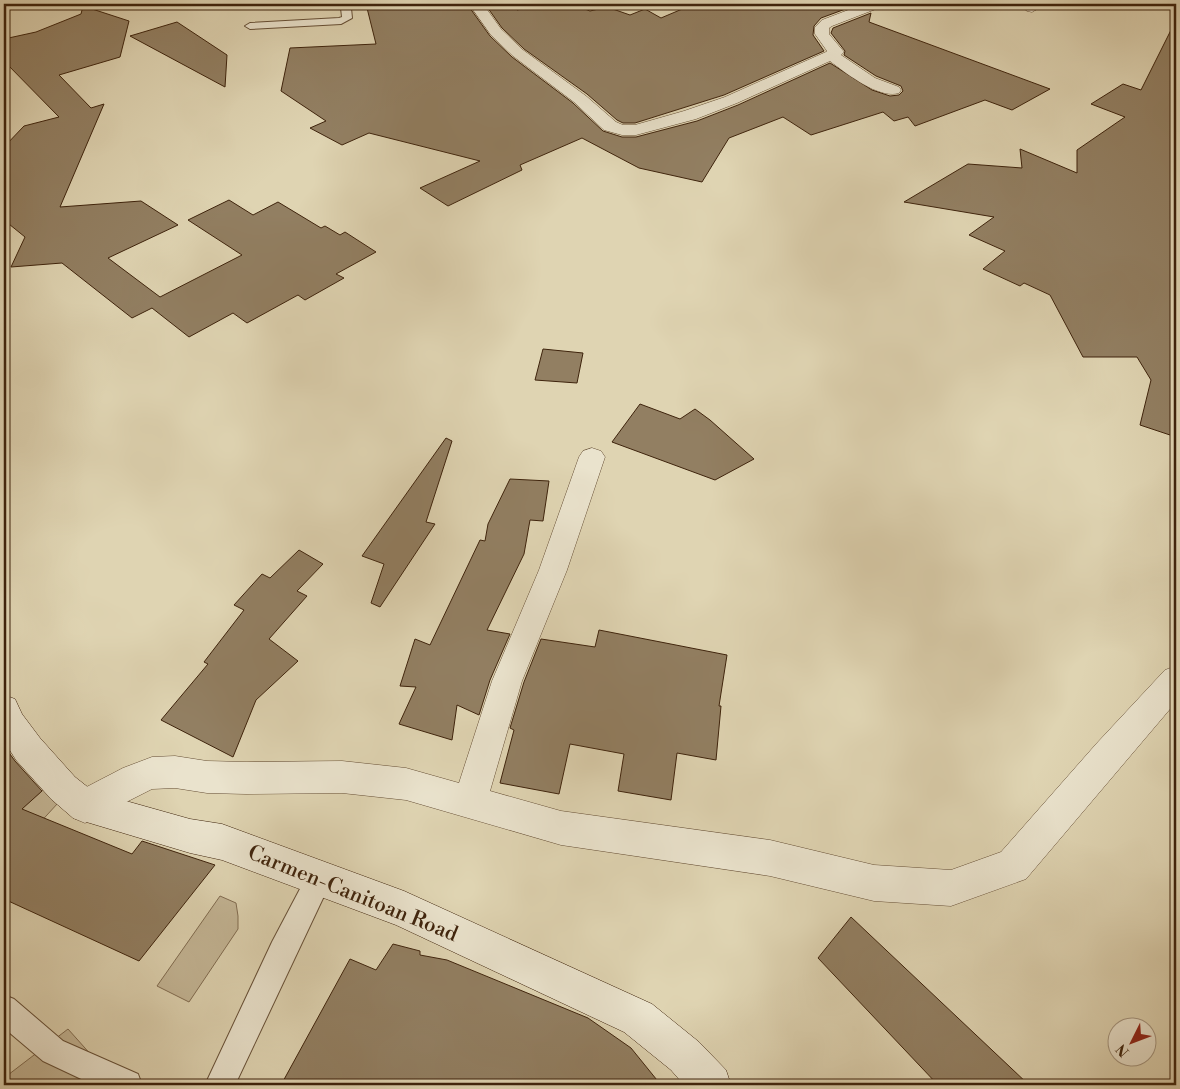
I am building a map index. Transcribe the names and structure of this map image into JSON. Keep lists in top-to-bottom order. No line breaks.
{"streets":{"street":["Carmen-Canitoan Road"]},"north":"bottom left"}
